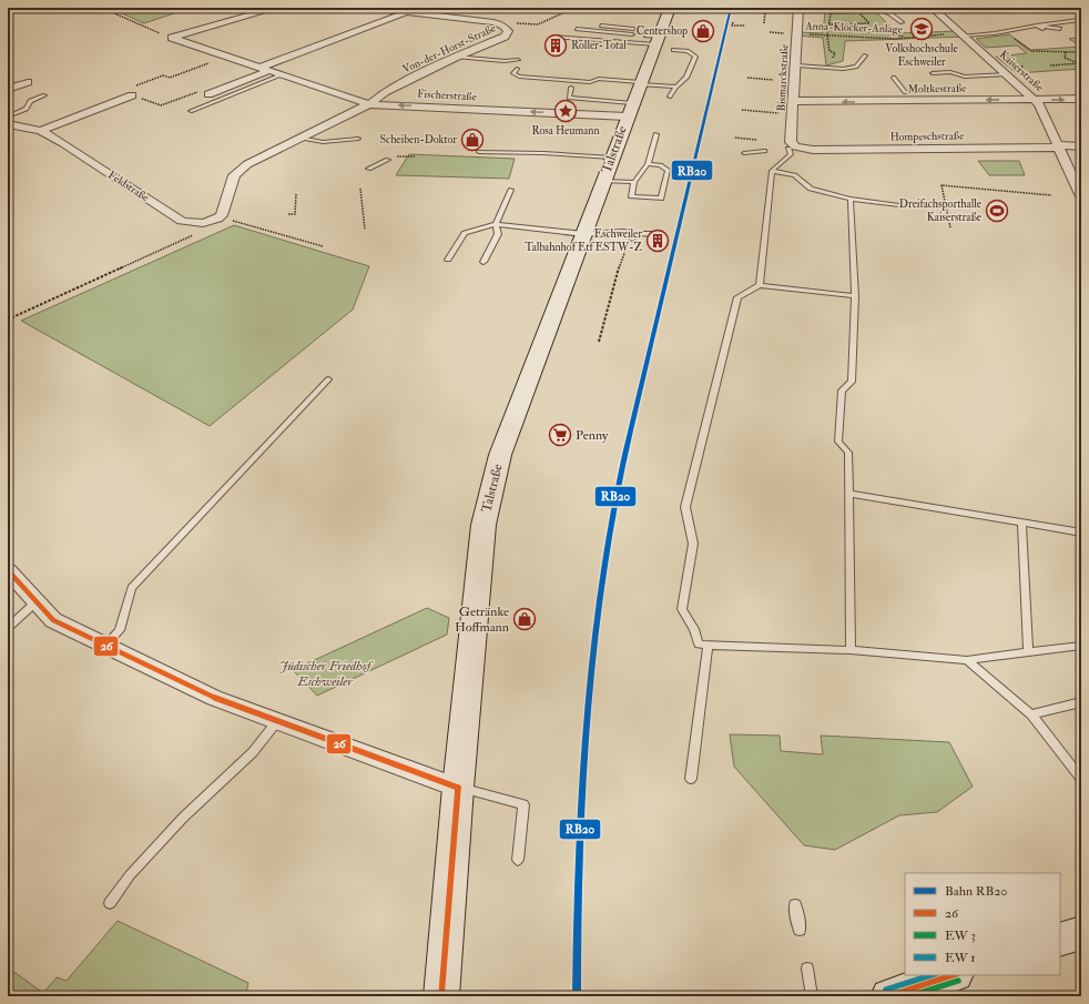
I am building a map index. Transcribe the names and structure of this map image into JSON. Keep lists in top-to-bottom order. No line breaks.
{"streets":{"main road":["Talstraße"],"street":["Von-der-Horst-Straße","Kaiserstraße","Bismarckstraße","Moltkestraße","Fischerstraße","Hompeschstraße","Feldstraße"],"path":["Anna-Klöcker-Anlage"]},"crossings":[["Anna-Klöcker-Anlage","Kaiserstraße"],["Anna-Klöcker-Anlage","Bismarckstraße"],["Von-der-Horst-Straße","Fischerstraße"],["Kaiserstraße","Moltkestraße"],["Kaiserstraße","Hompeschstraße"],["Bismarckstraße","Moltkestraße"],["Bismarckstraße","Hompeschstraße"],["Fischerstraße","Talstraße"]],"one_way":["Fischerstraße"],"parks":["Jüdischer Friedhof Eschweiler"],"places":{"school or university":["Volkshochschule Eschweiler"],"shop":["Centershop","Scheiben-Doktor","Getränke Hoffmann"],"building":["Roller-Total","Eschweiler Talbahnhof Etf ESTW-Z"],"place":["Rosa Heumann"],"sports":["Dreifachsporthalle Kaiserstraße"],"supermarket":["Penny"]},"lines":["rail line RB20","transit line 26"],"legend":["Bahn RB20","26","EW 3","EW 1"]}
